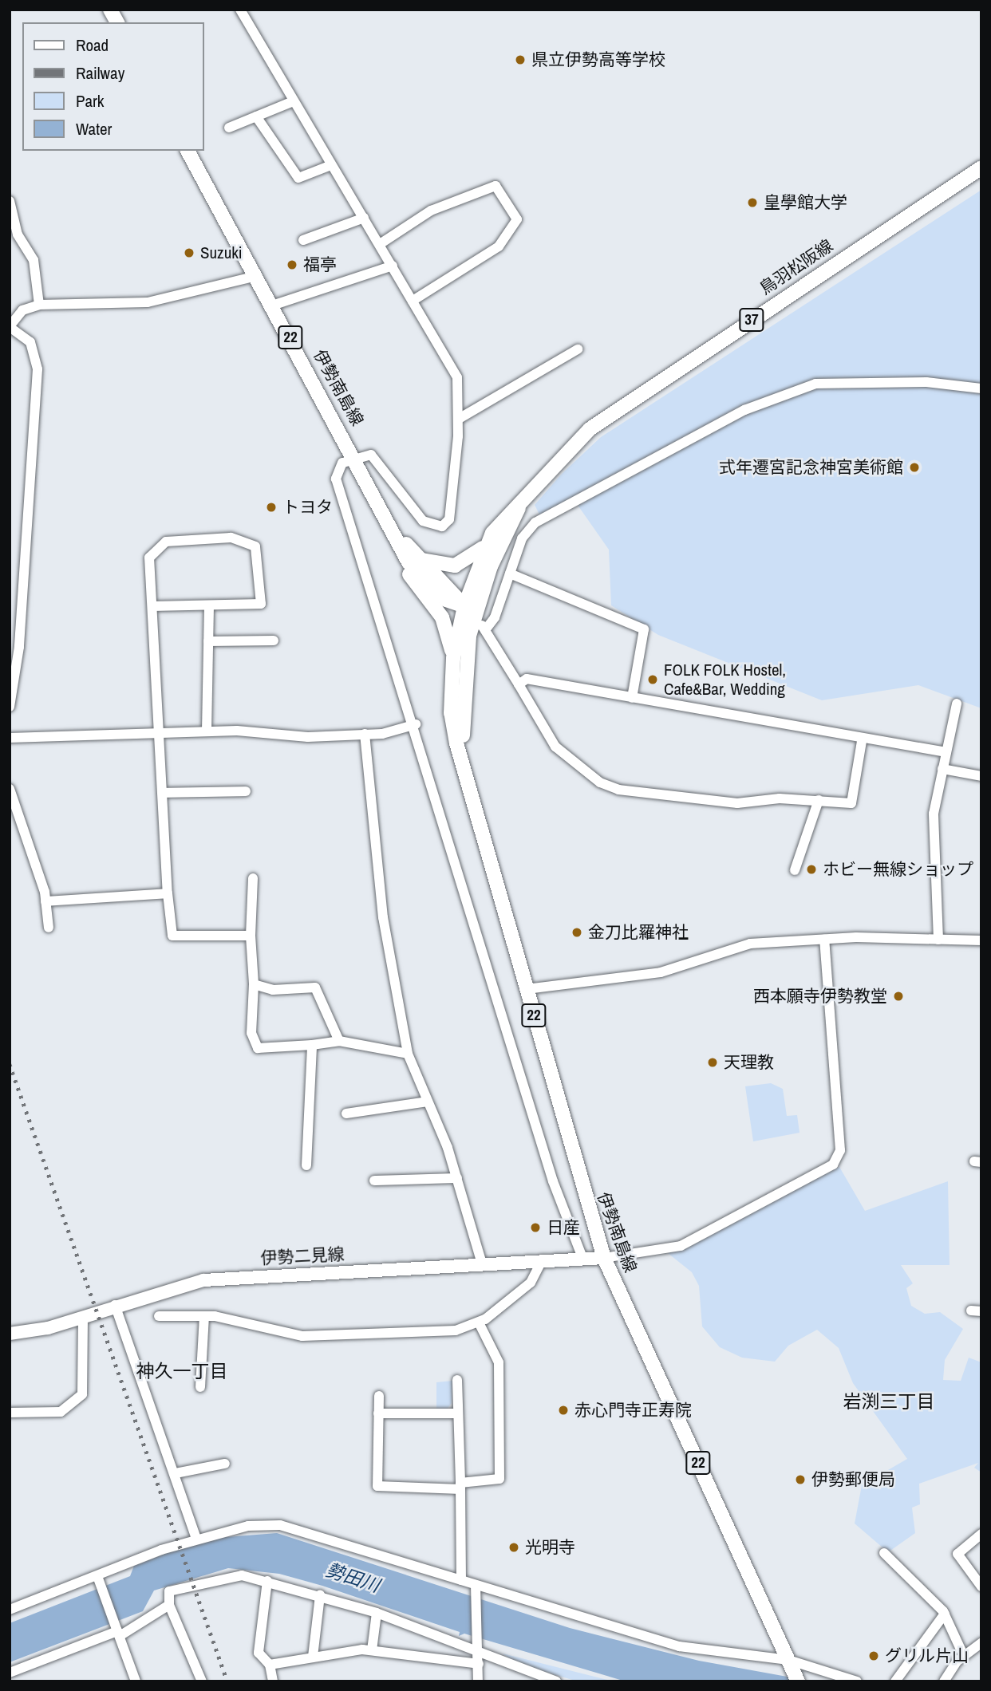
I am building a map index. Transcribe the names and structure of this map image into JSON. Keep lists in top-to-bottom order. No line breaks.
{"streets":{"main road":["鳥羽松阪線","37","22","伊勢南島線","伊勢二見線"]},"crossings":[["鳥羽松阪線","伊勢南島線"],["伊勢南島線","伊勢二見線"]],"districts":["神久一丁目","岩渕三丁目"],"water":["勢田川"],"places":["県立伊勢高等学校","皇學館大学","Suzuki","福亭","式年遷宮記念神宮美術館","トヨタ","FOLK FOLK Hostel, Cafe&Bar, Wedding","ホビー無線ショップ","金刀比羅神社","西本願寺伊勢教堂","天理教","日産","赤心門寺正寿院","伊勢郵便局","光明寺","グリル片山"],"legend":["Road","Railway","Park","Water"]}
